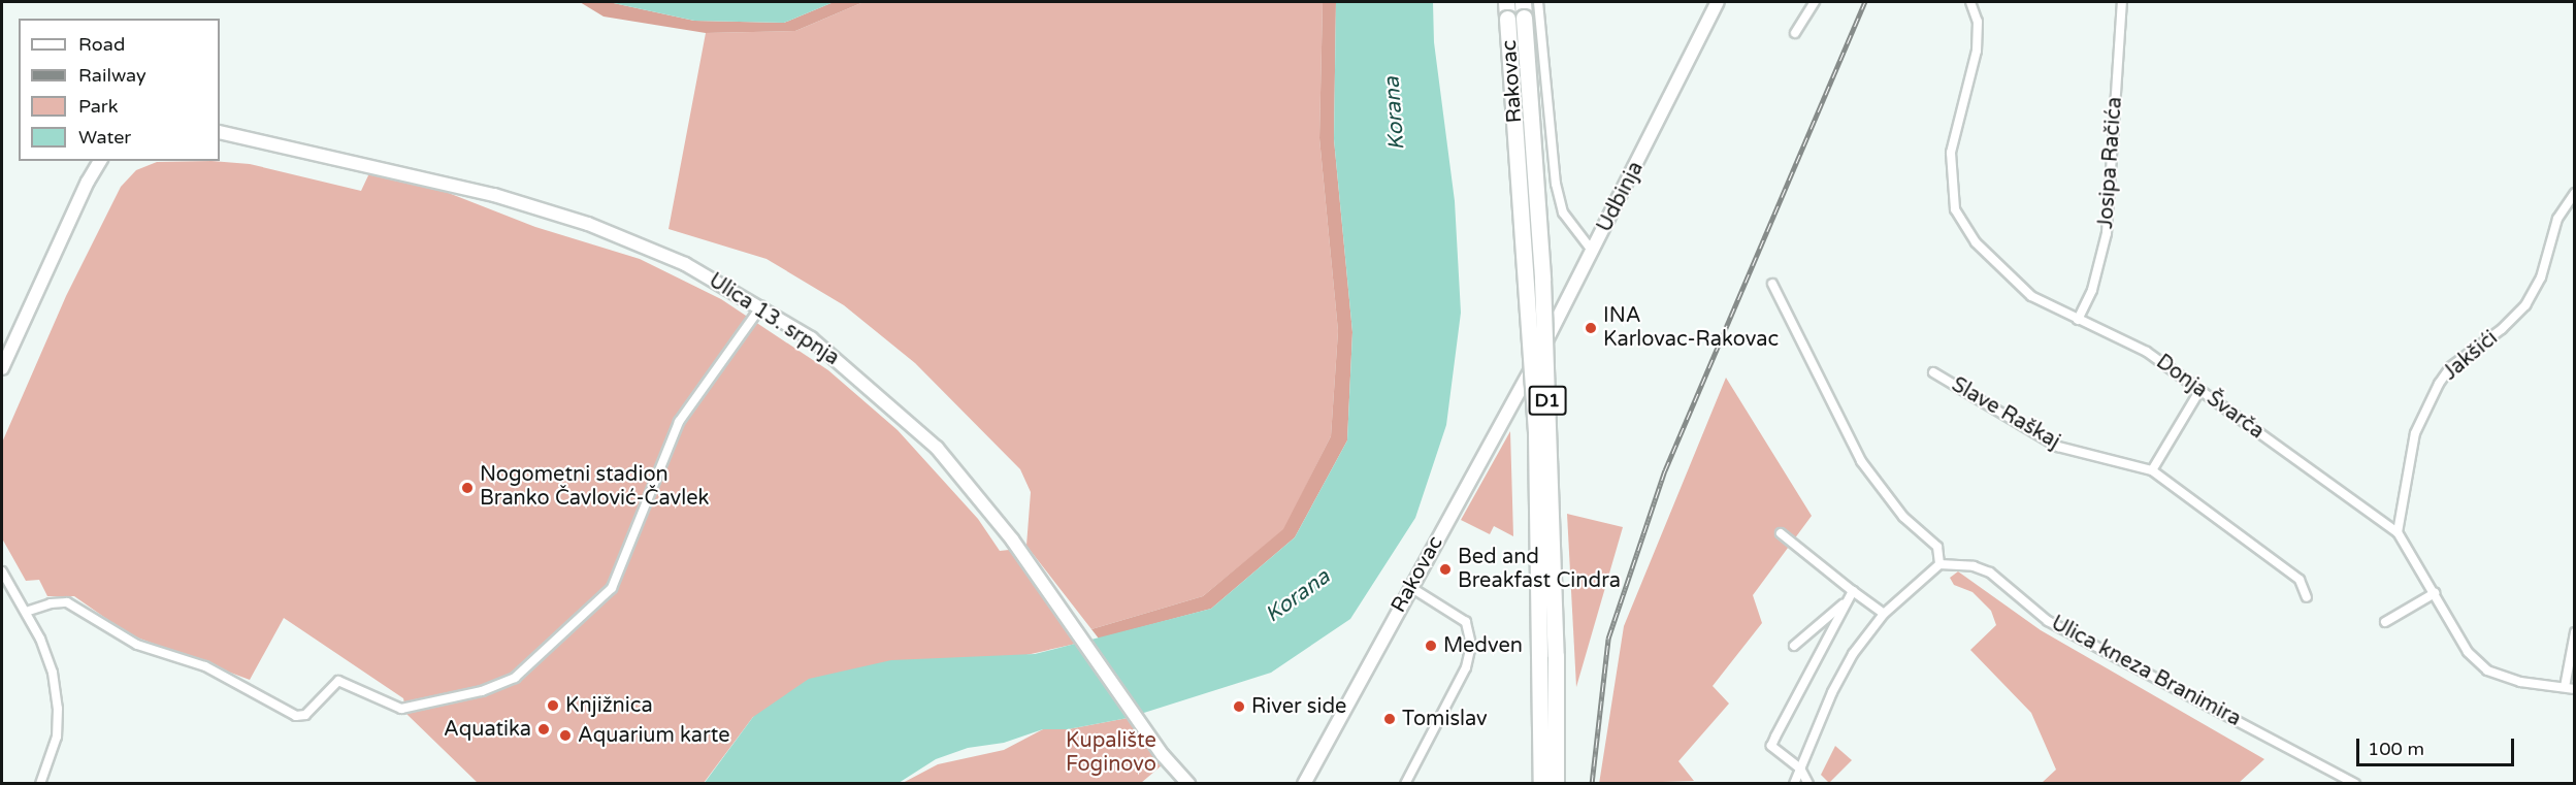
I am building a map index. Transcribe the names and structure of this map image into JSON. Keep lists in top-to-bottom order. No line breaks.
{"streets":{"highway":["Rakovac","D1"],"street":["Josipa Račića","Udbinja","Ulica 13. srpnja","Jakšići","Donja Švarča","Slave Raškaj","Ulica kneza Branimira"]},"crossings":[["Rakovac","Udbinja"],["Josipa Račića","Donja Švarča"],["Jakšići","Donja Švarča"]],"water":["Korana"],"parks":["Kupalište Foginovo"],"places":["INA Karlovac-Rakovac","Nogometni stadion Branko Čavlović-Čavlek","Bed and Breakfast Cindra","Medven","Knjižnica","River side","Tomislav","Aquatika","Aquarium karte"],"legend":["Road","Railway","Park","Water"],"scale_bar":"100 m"}
